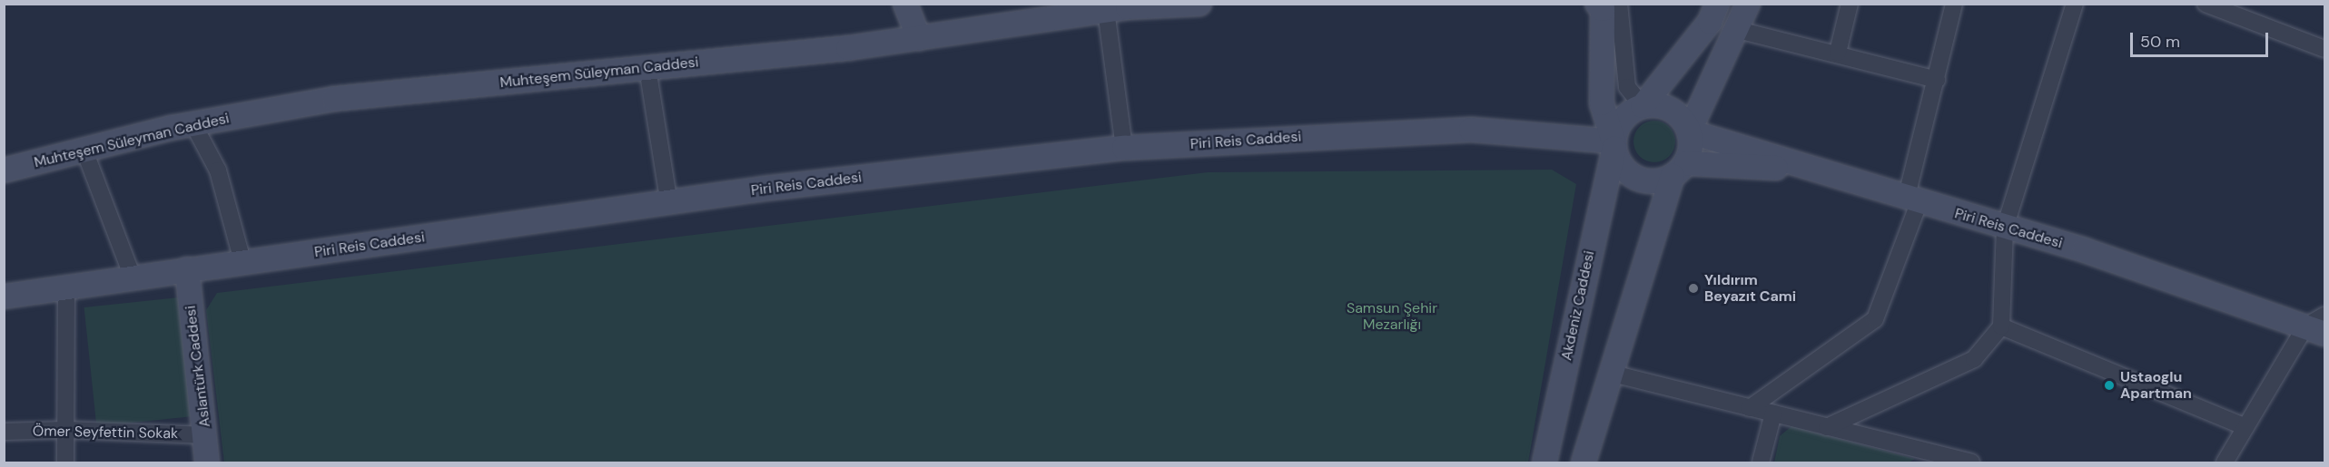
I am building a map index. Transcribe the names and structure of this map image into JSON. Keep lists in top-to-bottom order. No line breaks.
{"streets":{"street":["Muhteşem Süleyman Caddesi","Piri Reis Caddesi","Akdeniz Caddesi","Aslantürk Caddesi","Ömer Seyfettin Sokak"]},"crossings":[["Piri Reis Caddesi","Akdeniz Caddesi"],["Piri Reis Caddesi","Aslantürk Caddesi"],["Aslantürk Caddesi","Ömer Seyfettin Sokak"]],"parks":["Samsun Şehir Mezarlığı"],"places":["Yıldırım Beyazıt Cami","Ustaoglu Apartman"],"scale_bar":"50 m"}
